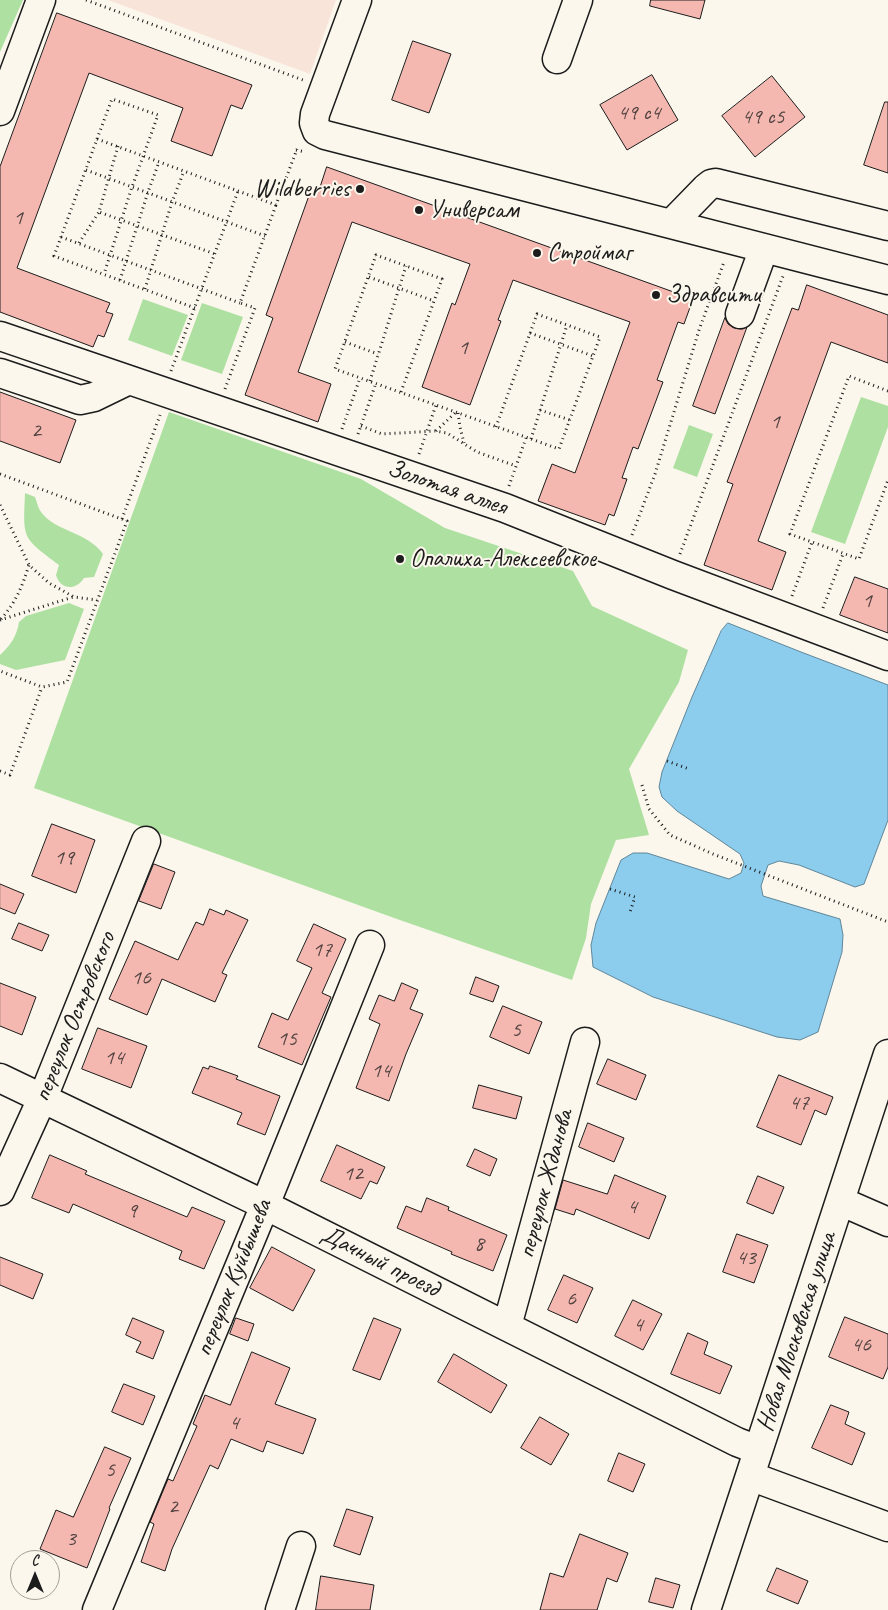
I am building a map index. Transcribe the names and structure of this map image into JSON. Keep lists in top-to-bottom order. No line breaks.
{"streets":{"street":["Золотая аллея","переулок Островского","переулок Жданова","Дачный проезд","переулок Куйбышева","Новая Московская улица"]},"crossings":[["переулок Островского","Дачный проезд"],["переулок Жданова","Дачный проезд"],["Дачный проезд","переулок Куйбышева"],["Дачный проезд","Новая Московская улица"]],"places":["Wildberries","Универсам","Строймаг","Здравсити","Опалиха-Алексеевское"],"house_numbers":["49 с4","49 с5","1","1","1","2","1","19","17","16","5","15","14","14","47","12","4","9","8","43","6","4","46","4","5","2","3"],"north":"top"}
